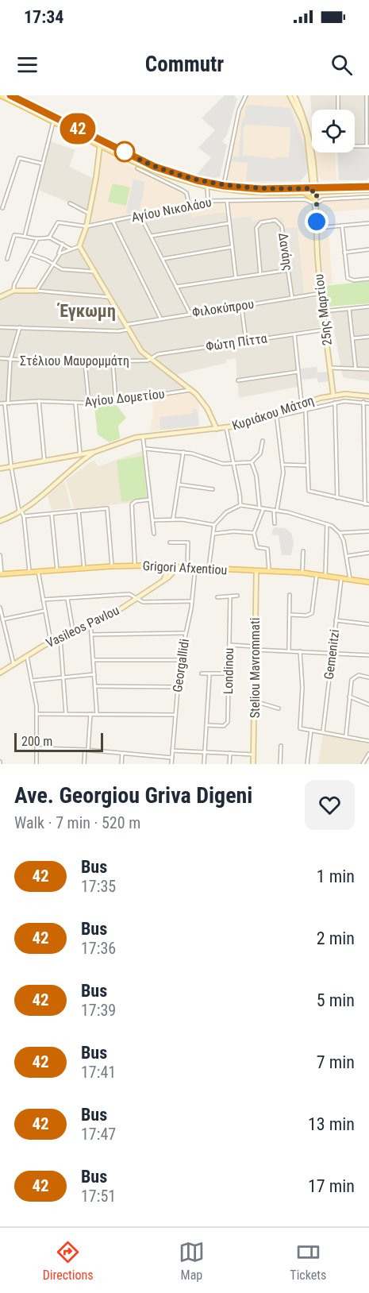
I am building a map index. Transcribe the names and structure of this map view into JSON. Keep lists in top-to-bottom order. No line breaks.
{"streets":{"main road":["Grigori Afxentiou"],"street":["Αγίου Νικολάου","Δανάης","Φιλοκύπρου","25ης Μαρτίου","Φώτη Πίττα","Στέλιου Μαυρομμάτη","Αγίου Δομετίου","Κυριάκου Μάτση","Vasileos Pavlou","Gemenitzi","Georgallidi","Steliou Mavrommati","Londinou"]},"crossings":[["Αγίου Νικολάου","25ης Μαρτίου"],["Δανάης","Φιλοκύπρου"],["Φιλοκύπρου","25ης Μαρτίου"],["25ης Μαρτίου","Φώτη Πίττα"],["25ης Μαρτίου","Κυριάκου Μάτση"],["Φώτη Πίττα","Στέλιου Μαυρομμάτη"],["Grigori Afxentiou","Vasileos Pavlou"],["Grigori Afxentiou","Gemenitzi"],["Grigori Afxentiou","Georgallidi"],["Grigori Afxentiou","Steliou Mavrommati"]],"districts":["Έγκωμη"],"lines":["bus line 42"],"scale_bar":"200 m","page":{"status":"17:34","header":"Commutr","on_map":"42","scale":"200 m","heading":["Ave. Georgiou Griva Digeni","Walk · 7 min · 520 m"],"list":[{"mark":"42","name":"Bus","note":"17:35","value":"1 min"},{"mark":"42","name":"Bus","note":"17:36","value":"2 min"},{"mark":"42","name":"Bus","note":"17:39","value":"5 min"},{"mark":"42","name":"Bus","note":"17:41","value":"7 min"},{"mark":"42","name":"Bus","note":"17:47","value":"13 min"},{"mark":"42","name":"Bus","note":"17:51","value":"17 min"}],"tabs":["Directions","Map","Tickets"]}}
